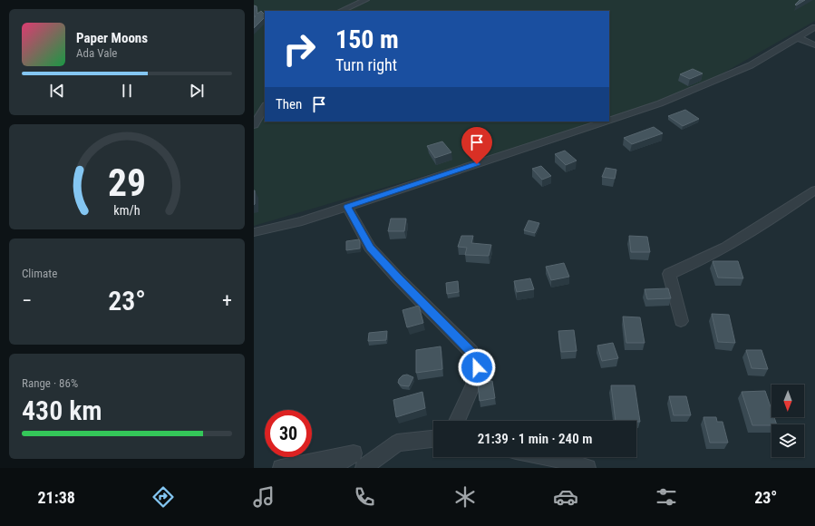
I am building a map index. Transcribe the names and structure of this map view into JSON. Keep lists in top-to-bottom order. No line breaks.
{"north":"bottom","page":{"turn":["150 m","Turn right"],"song":["Paper Moons","Ada Vale"],"then":"Then","tile":["Climate",["Range · 86%","430 km"]],"heat":["−","23°","+"],"limit":"30","trip":"21:39 · 1 min · 240 m","tabs":["21:38","23°"],"gauge":["29","km/h"]}}
